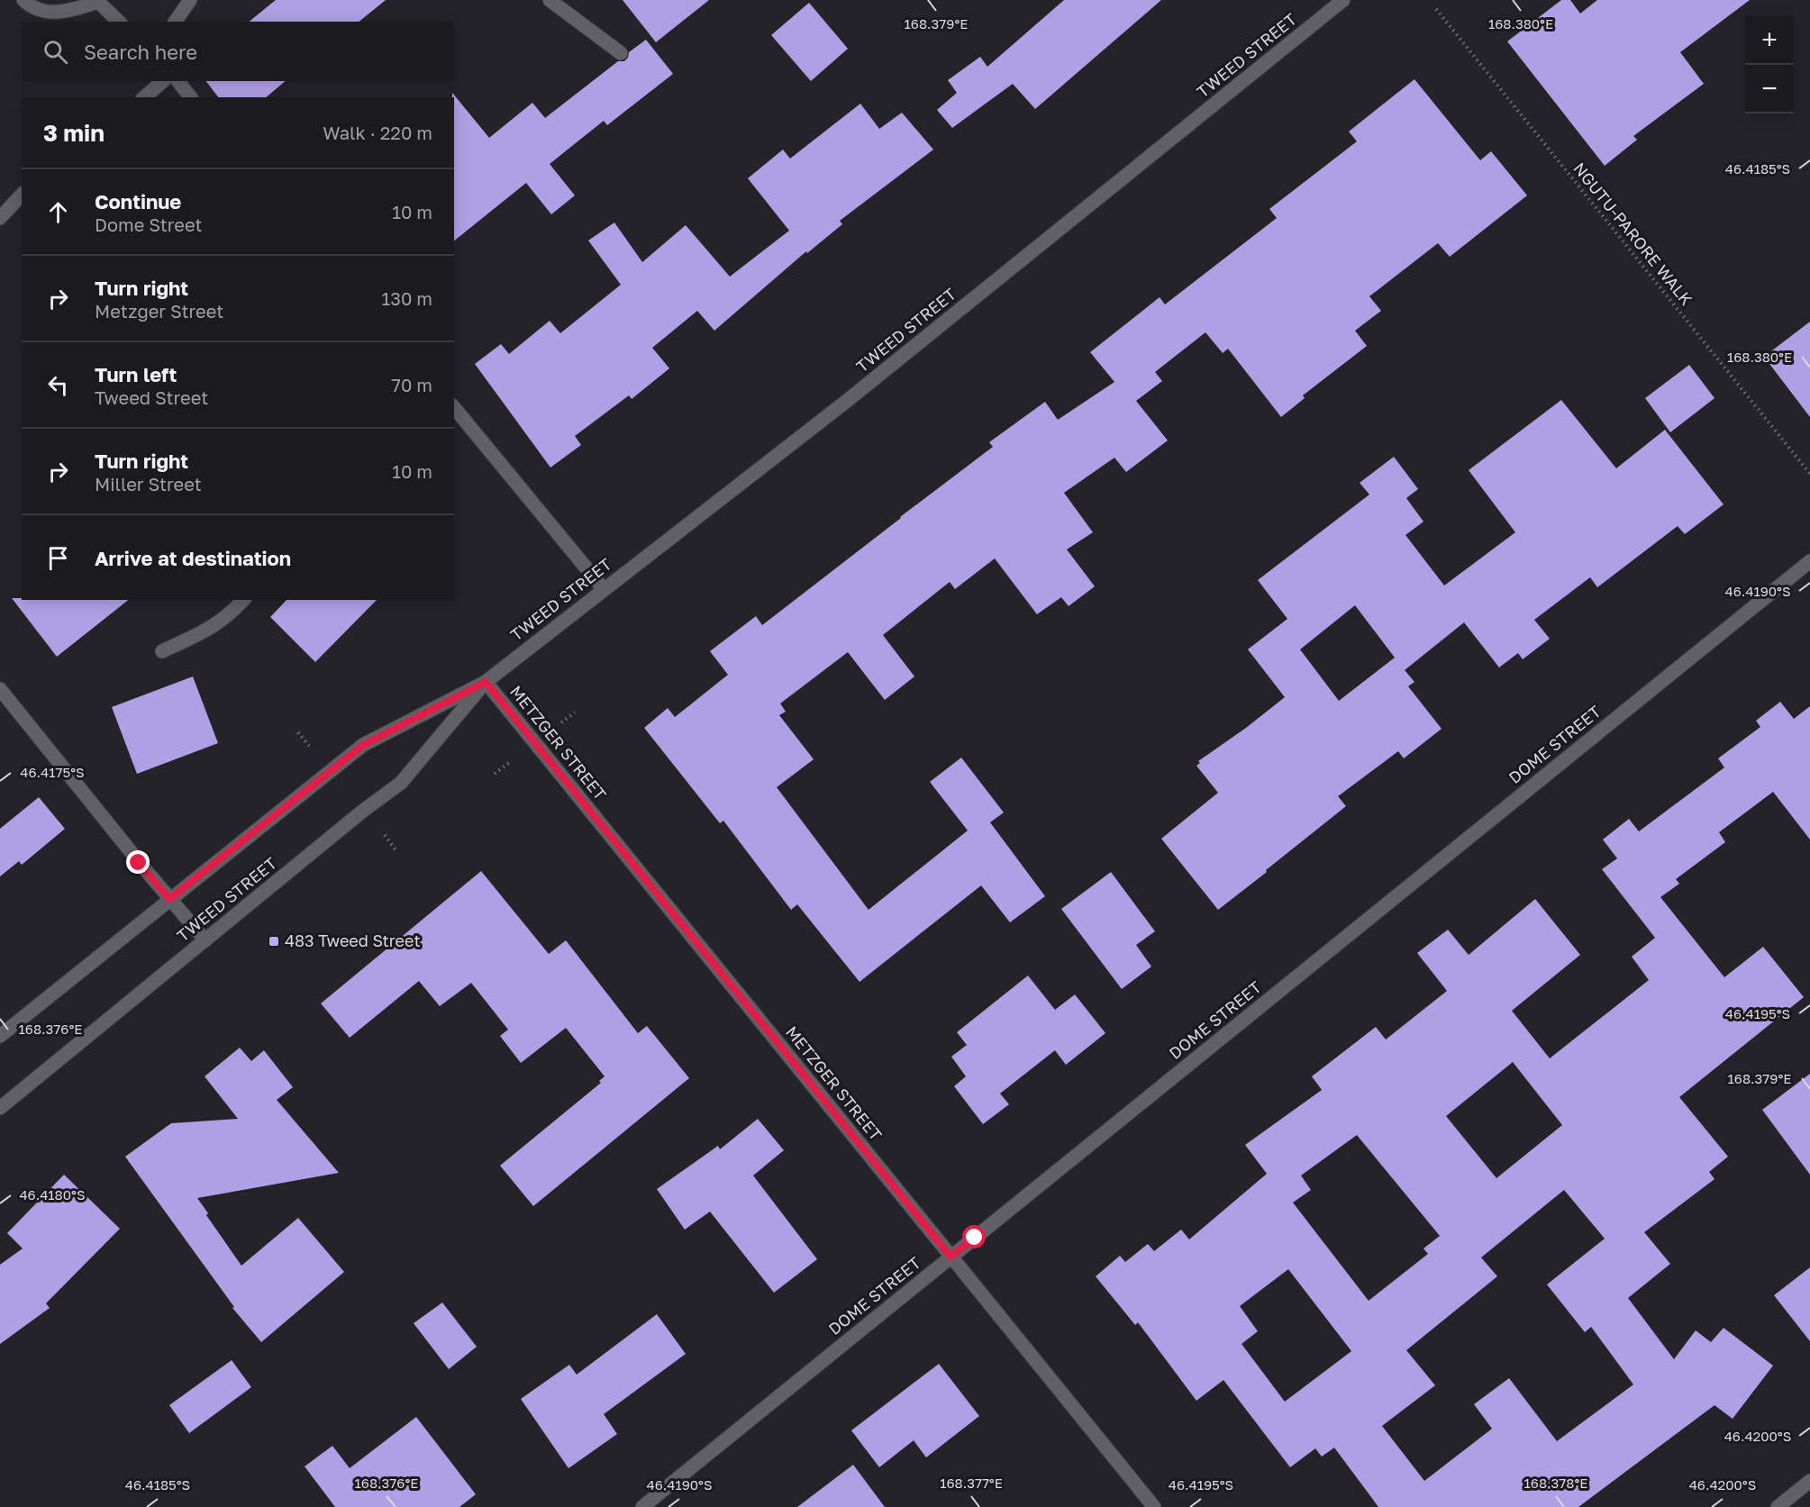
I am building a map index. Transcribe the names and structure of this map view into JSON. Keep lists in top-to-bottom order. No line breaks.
{"streets":{"street":["TWEED STREET","METZGER STREET","DOME STREET"],"path":["NGUTU-PARORE WALK"]},"crossings":[["TWEED STREET","METZGER STREET"],["METZGER STREET","DOME STREET"]],"places":{"transit":["483 Tweed Street"]},"page":{"map_buttons":["+","−"],"search":"Search here","heading":["3 min","Walk · 220 m"],"list":[["Continue","Dome Street","10 m"],["Turn right","Metzger Street","130 m"],["Turn left","Tweed Street","70 m"],["Turn right","Miller Street","10 m"],"Arrive at destination"]},"coordinates":["168.380°E","168.379°E","46.4185°S","46.4190°S","46.4175°S","46.4195°S","168.376°E","46.4180°S","46.4200°S","168.377°E","168.378°E"]}
